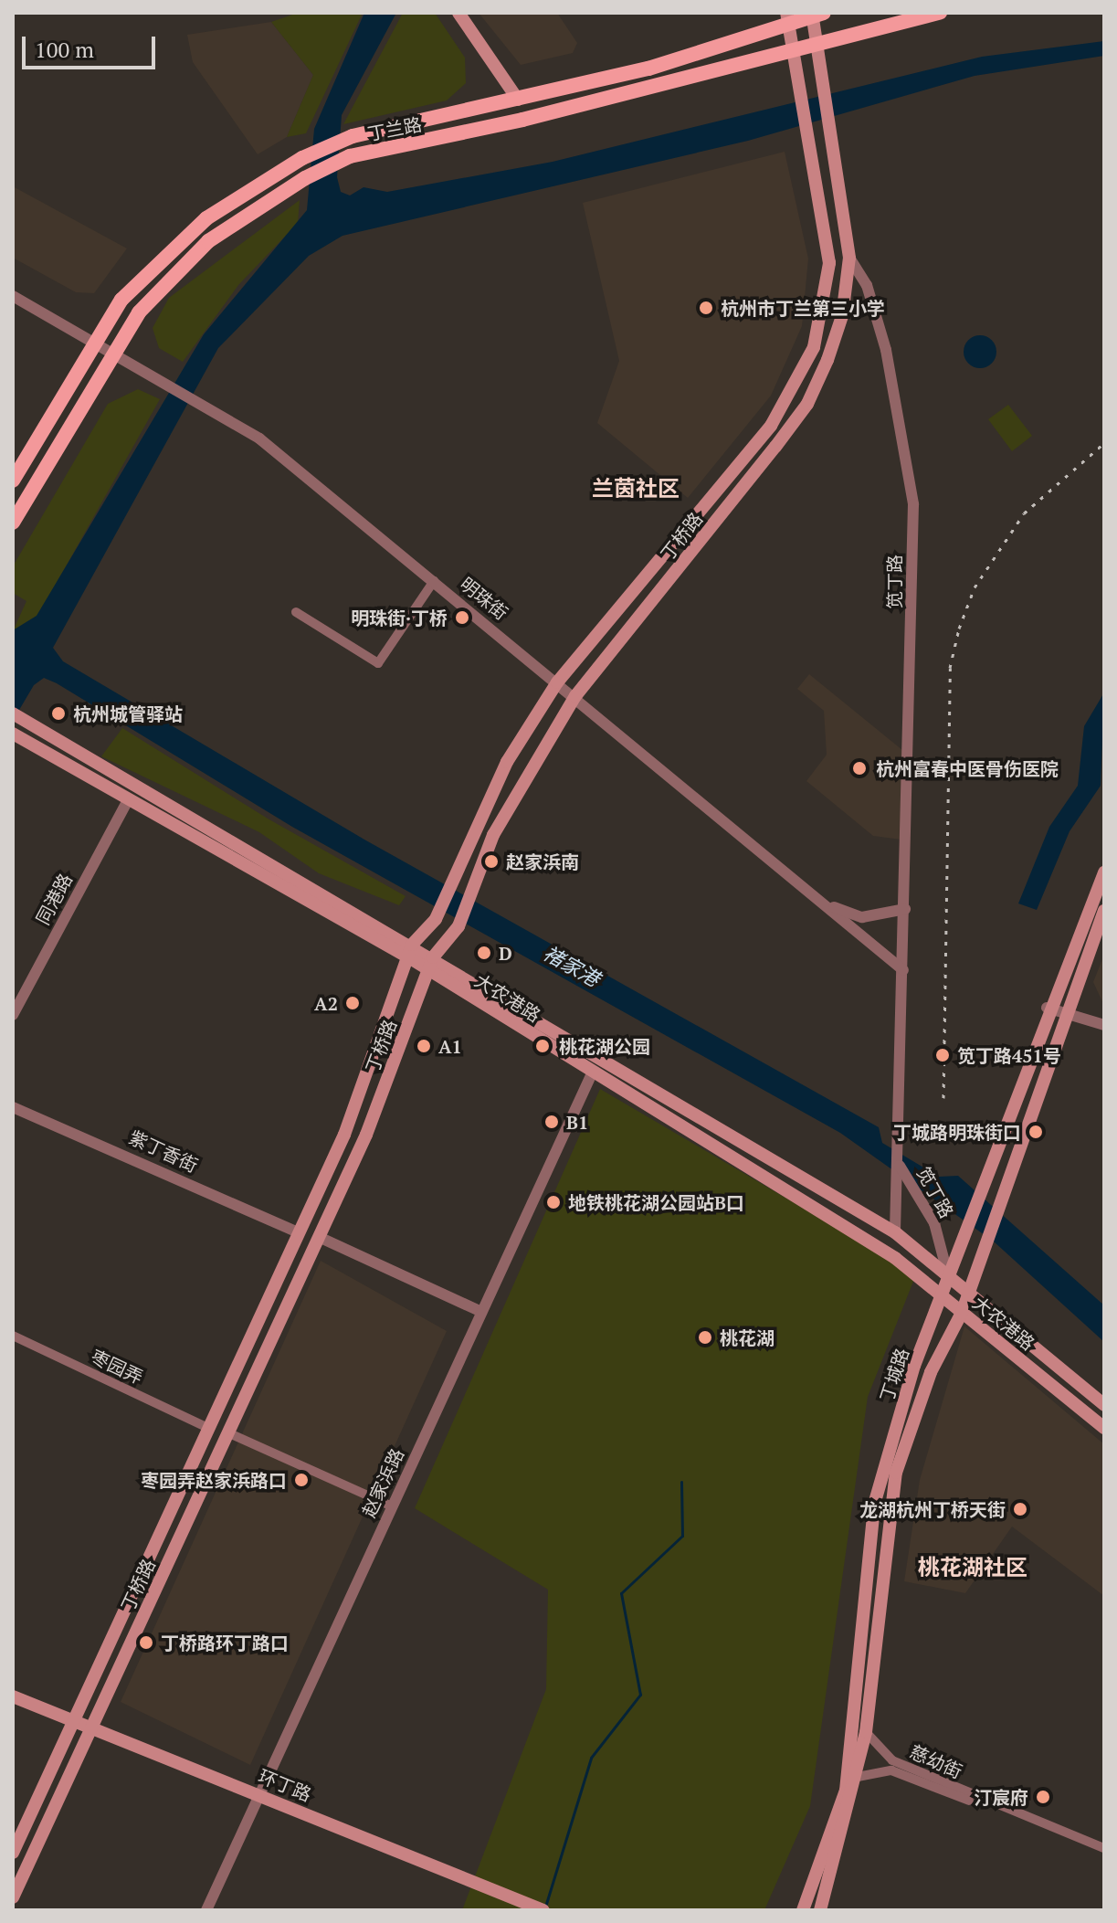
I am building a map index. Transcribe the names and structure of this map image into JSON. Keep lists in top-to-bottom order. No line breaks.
{"streets":{"main road":["丁兰路","丁桥路","笕丁路","大农港路","丁城路","环丁路"],"street":["明珠街","同港路","紫丁香街","枣园弄","赵家浜路","慈幼街"]},"crossings":[["丁兰路","丁桥路"],["丁兰路","笕丁路"],["丁兰路","明珠街"],["丁桥路","笕丁路"],["丁桥路","明珠街"],["丁桥路","大农港路"],["丁桥路","紫丁香街"],["丁桥路","枣园弄"],["丁桥路","环丁路"],["笕丁路","明珠街"],["笕丁路","大农港路"],["笕丁路","丁城路"],["同港路","大农港路"],["大农港路","丁城路"],["大农港路","赵家浜路"],["丁城路","慈幼街"],["赵家浜路","环丁路"]],"districts":["兰茵社区","桃花湖社区"],"water":["褚家港"],"places":["杭州市丁兰第三小学","明珠街·丁桥","杭州城管驿站","杭州富春中医骨伤医院","赵家浜南","D","A2","A1","桃花湖公园","笕丁路451号","B1","丁城路明珠街口","地铁桃花湖公园站B口","桃花湖","枣园弄赵家浜路口","龙湖杭州丁桥天街","丁桥路环丁路口","汀宸府"],"scale_bar":"100 m"}
